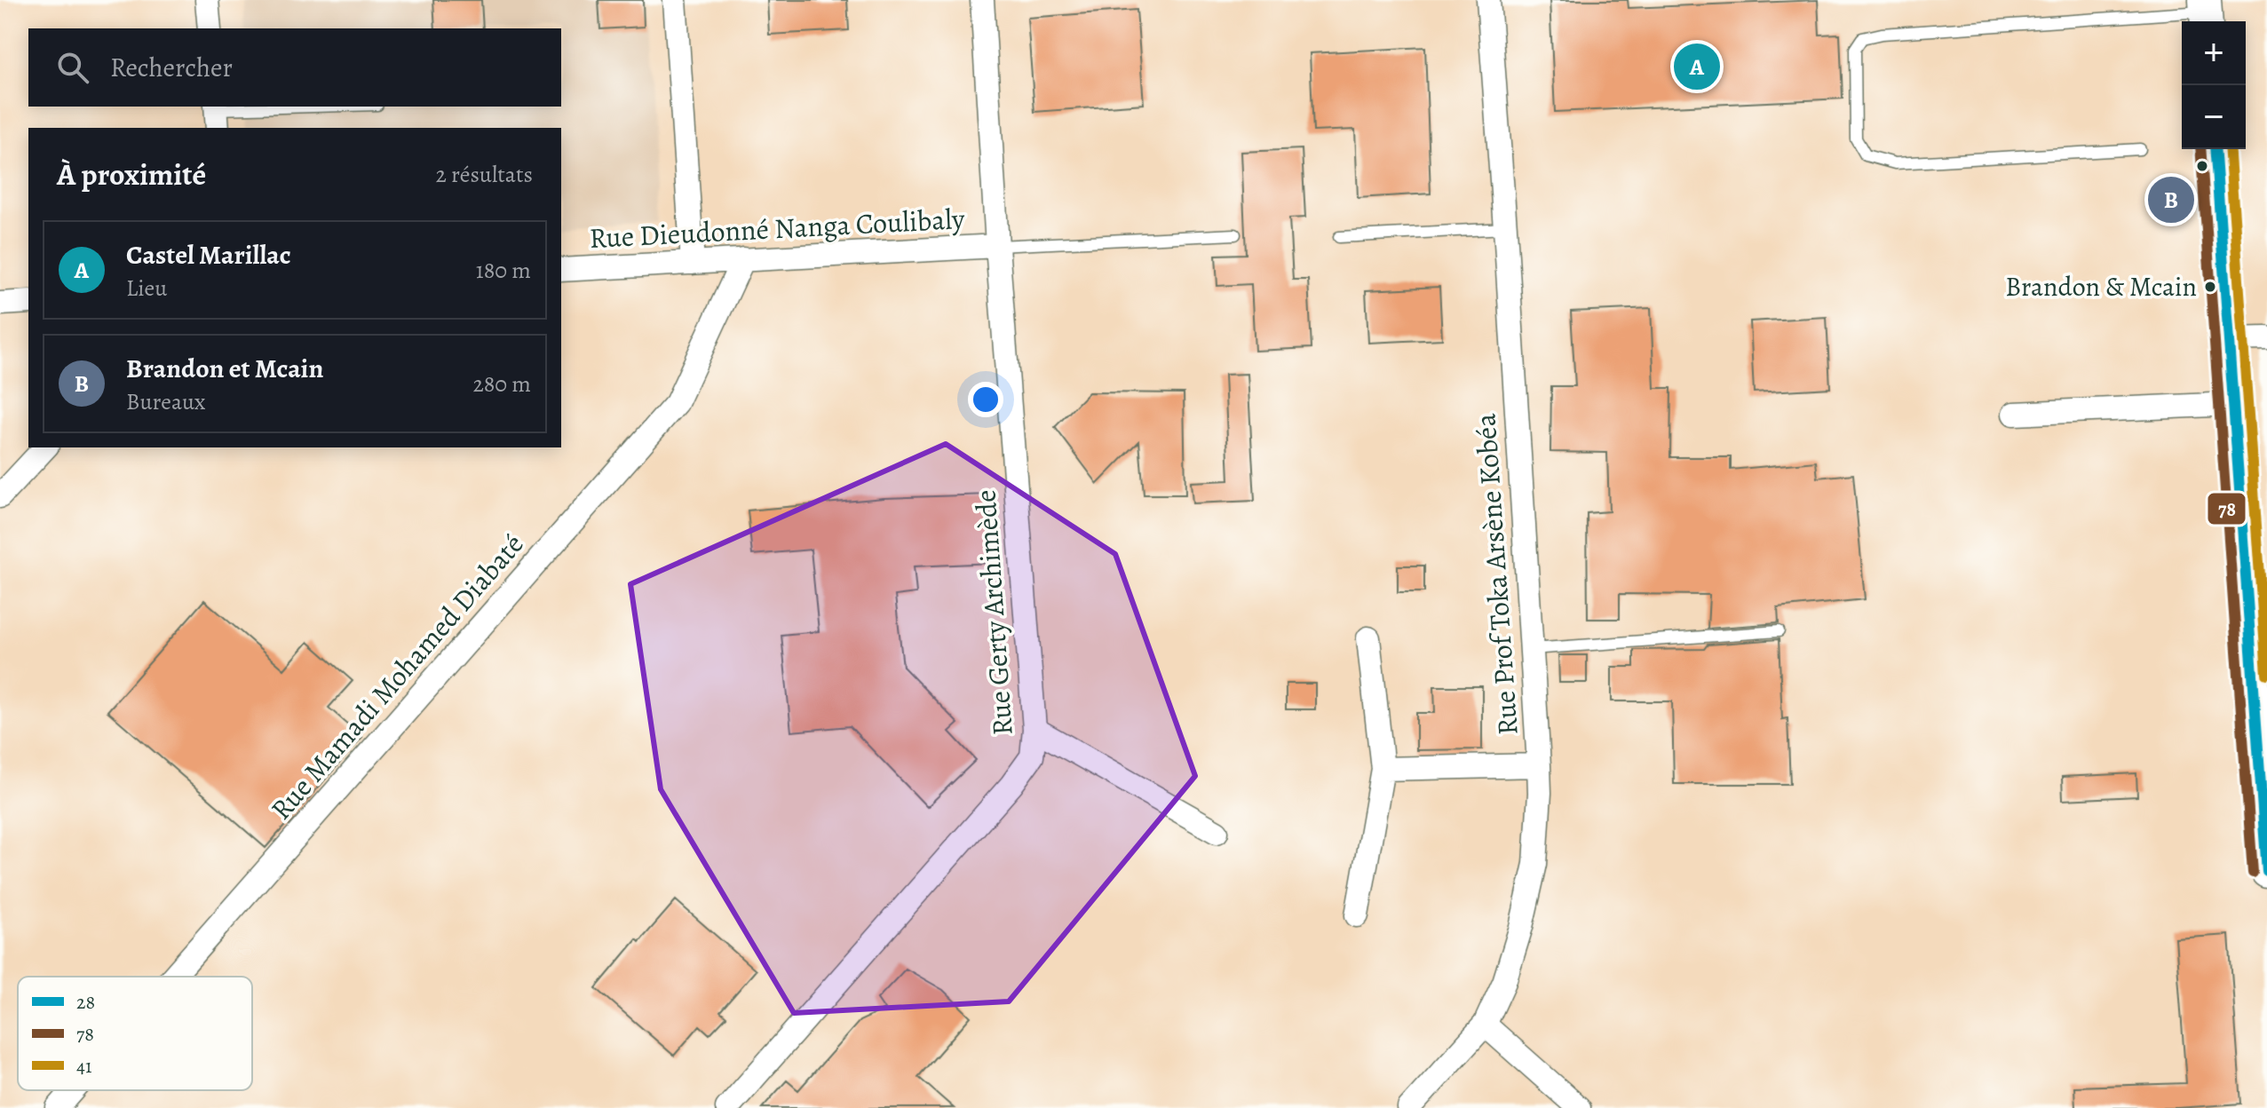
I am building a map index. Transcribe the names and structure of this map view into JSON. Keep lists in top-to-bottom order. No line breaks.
{"streets":{"street":["Rue Dieudonné Nanga Coulibaly","Rue Prof Toka Arsène Kobéa","Rue Gerty Archimède","Rue Mamadi Mohamed Diabaté"]},"crossings":[["Rue Dieudonné Nanga Coulibaly","Rue Gerty Archimède"],["Rue Dieudonné Nanga Coulibaly","Rue Mamadi Mohamed Diabaté"]],"places":["Brandon & Mcain"],"lines":["transit line 28","transit line 78","transit line 41"],"legend":["28","78","41"],"page":{"map_buttons":["+","−"],"search":"Rechercher","pins":["A","B"],"heading":["À proximité","2 résultats"],"list":[{"mark":"A","name":"Castel Marillac","note":"Lieu","value":"180 m"},{"mark":"B","name":"Brandon et Mcain","note":"Bureaux","value":"280 m"}]}}
